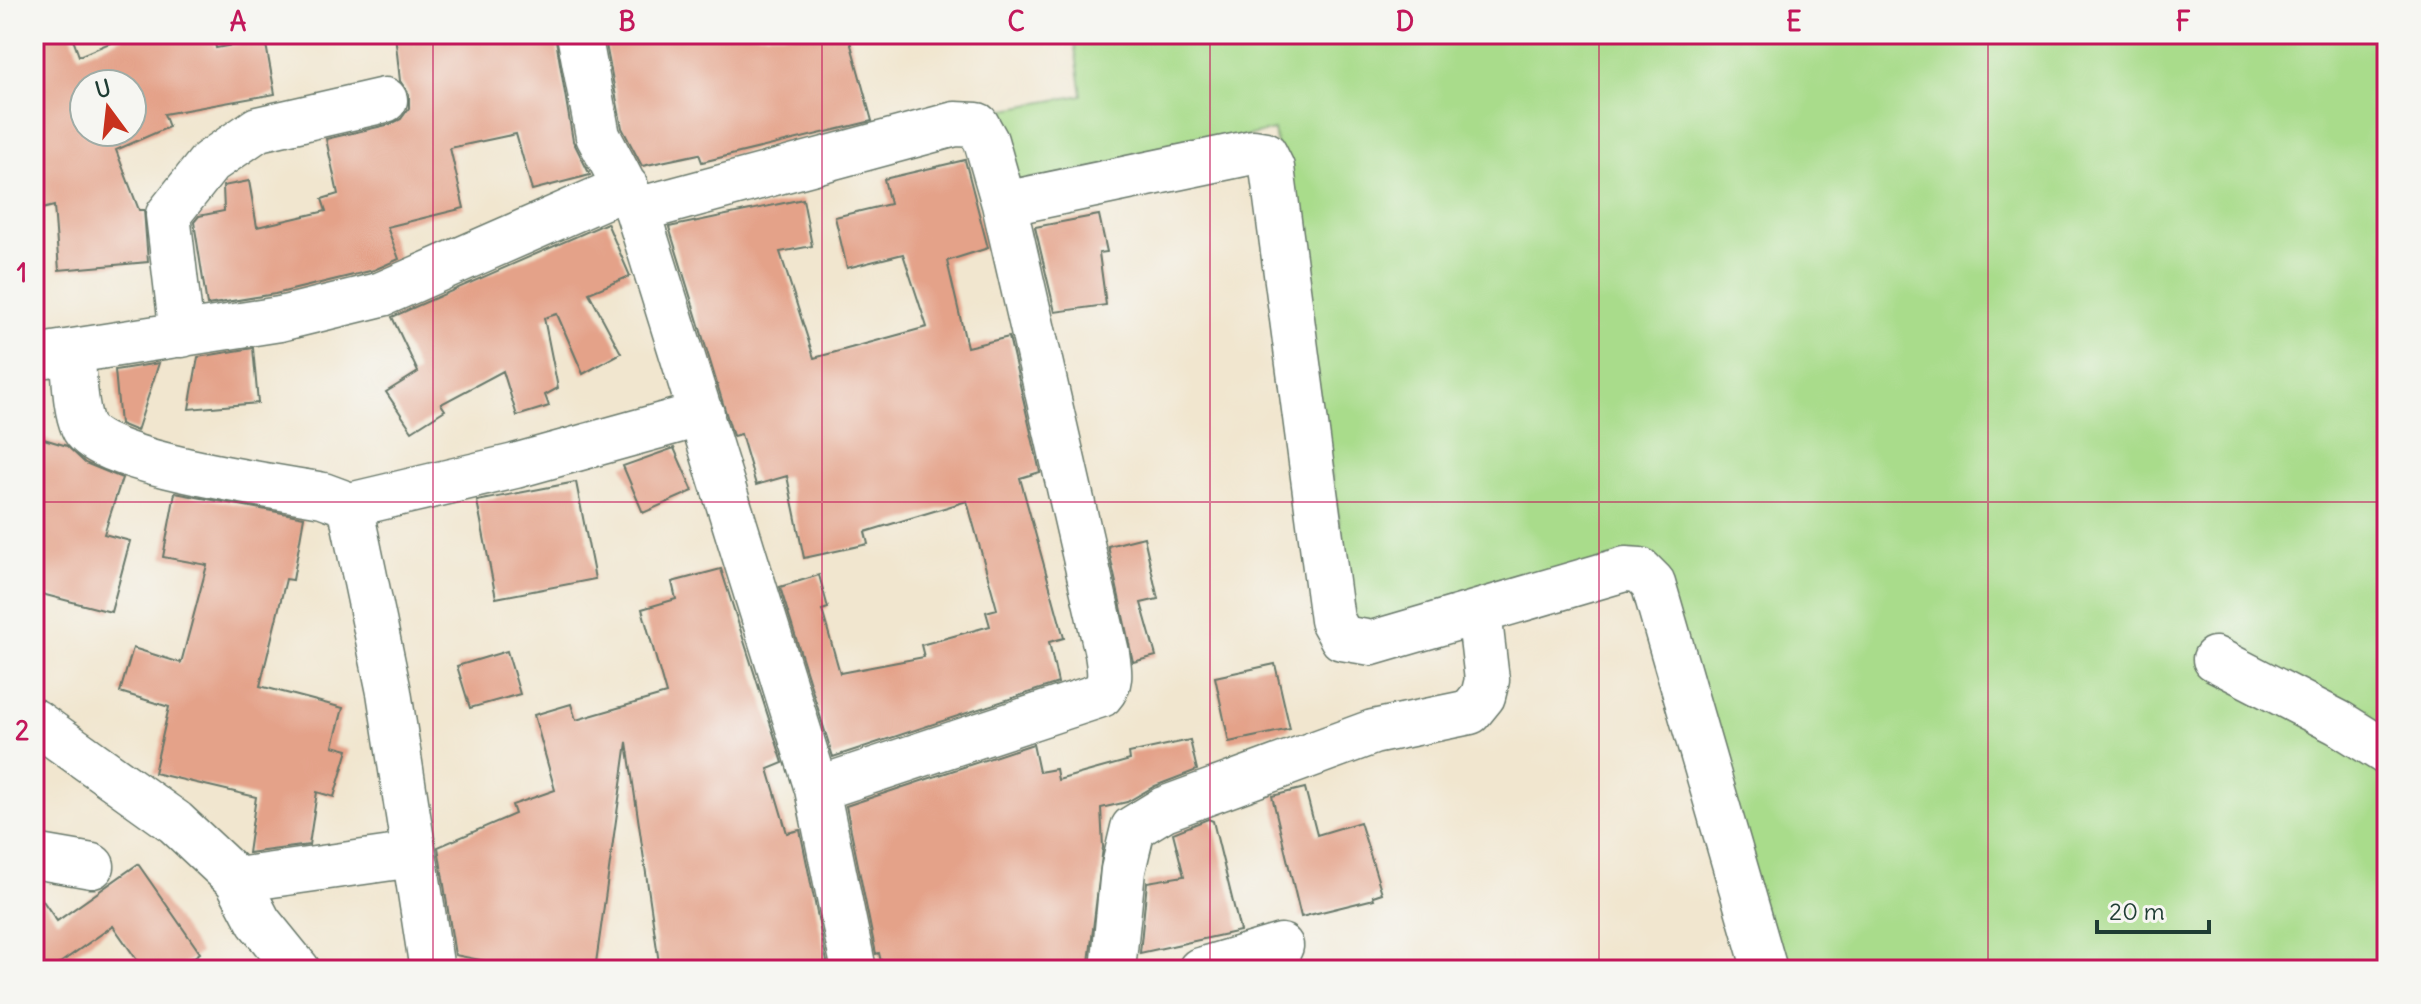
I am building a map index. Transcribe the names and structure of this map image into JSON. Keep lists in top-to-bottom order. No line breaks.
{"scale_bar":"20 m","north":"top","grid":{"columns":["A","B","C","D","E","F"],"rows":["1","2"]}}
